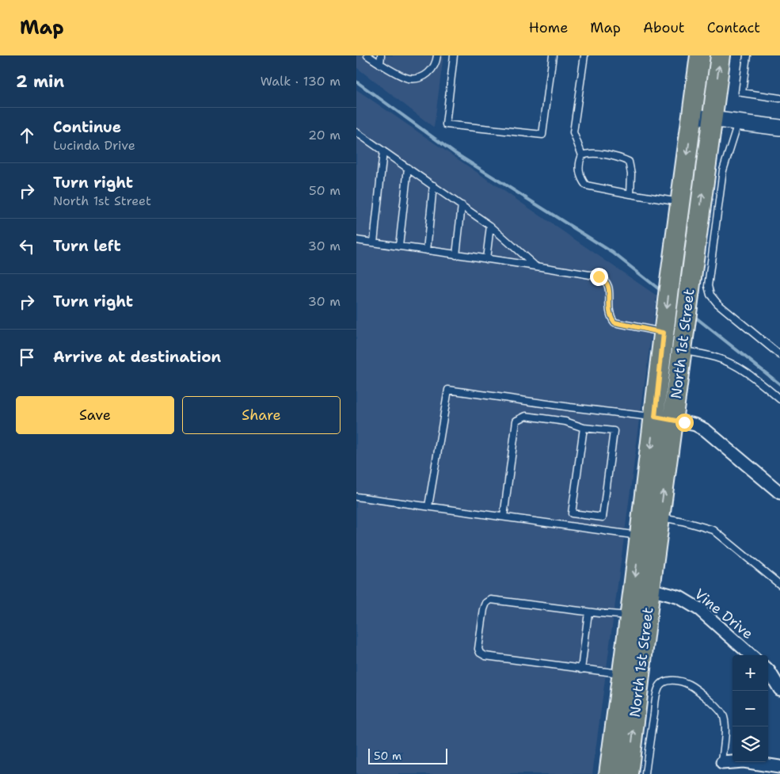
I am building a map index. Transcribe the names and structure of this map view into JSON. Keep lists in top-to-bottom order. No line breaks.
{"streets":{"main road":["North 1st Street"],"street":["Vine Drive"]},"crossings":[["North 1st Street","Vine Drive"]],"scale_bar":"50 m","page":{"header":"Map","nav":["Home","Map","About","Contact"],"heading":["2 min","Walk · 130 m"],"list":[["Continue","Lucinda Drive","20 m"],["Turn right","North 1st Street","50 m"],["Turn left","30 m"],["Turn right","30 m"],"Arrive at destination"],"buttons":["Save","Share"],"map_buttons":["+","−"],"scale":"50 m"}}
